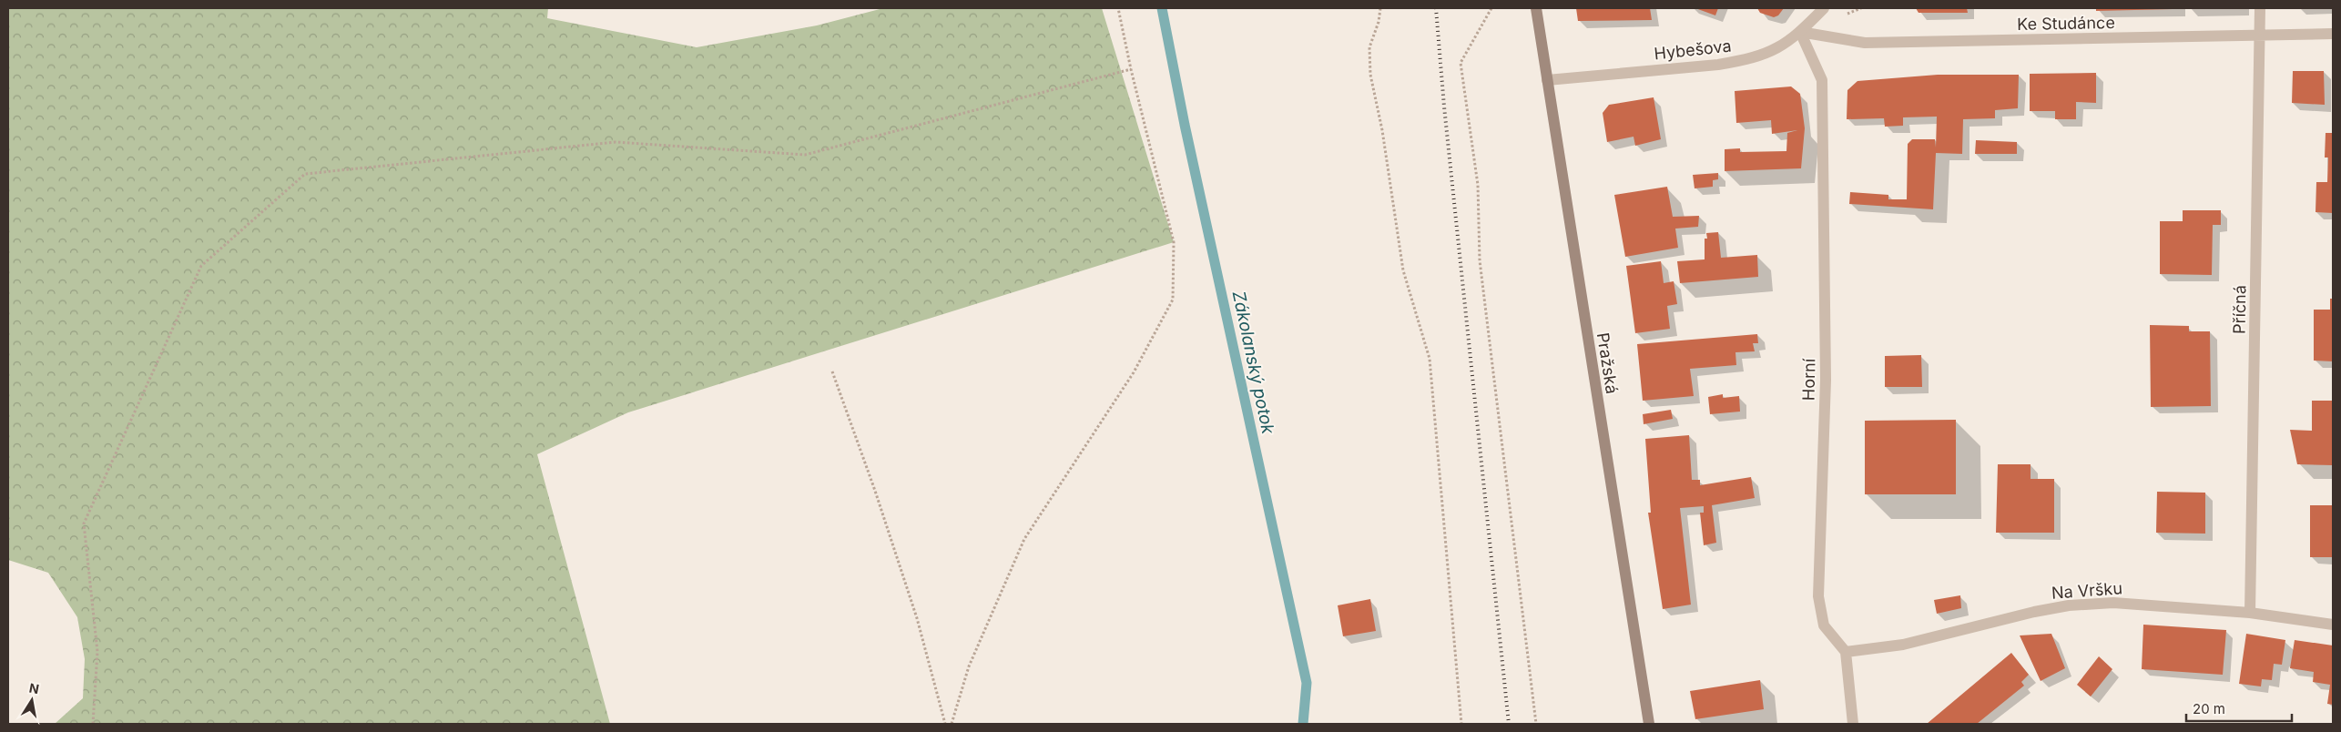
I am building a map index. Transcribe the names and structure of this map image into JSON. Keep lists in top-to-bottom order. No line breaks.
{"streets":{"main road":["Pražská"],"street":["Ke Studánce","Hybešova","Příčná","Horní","Na Vršku"]},"crossings":[["Ke Studánce","Hybešova"],["Ke Studánce","Příčná"],["Ke Studánce","Horní"],["Hybešova","Pražská"],["Hybešova","Horní"],["Příčná","Na Vršku"],["Horní","Na Vršku"]],"water":["Zákolanský potok"],"scale_bar":"20 m","north":"top"}
